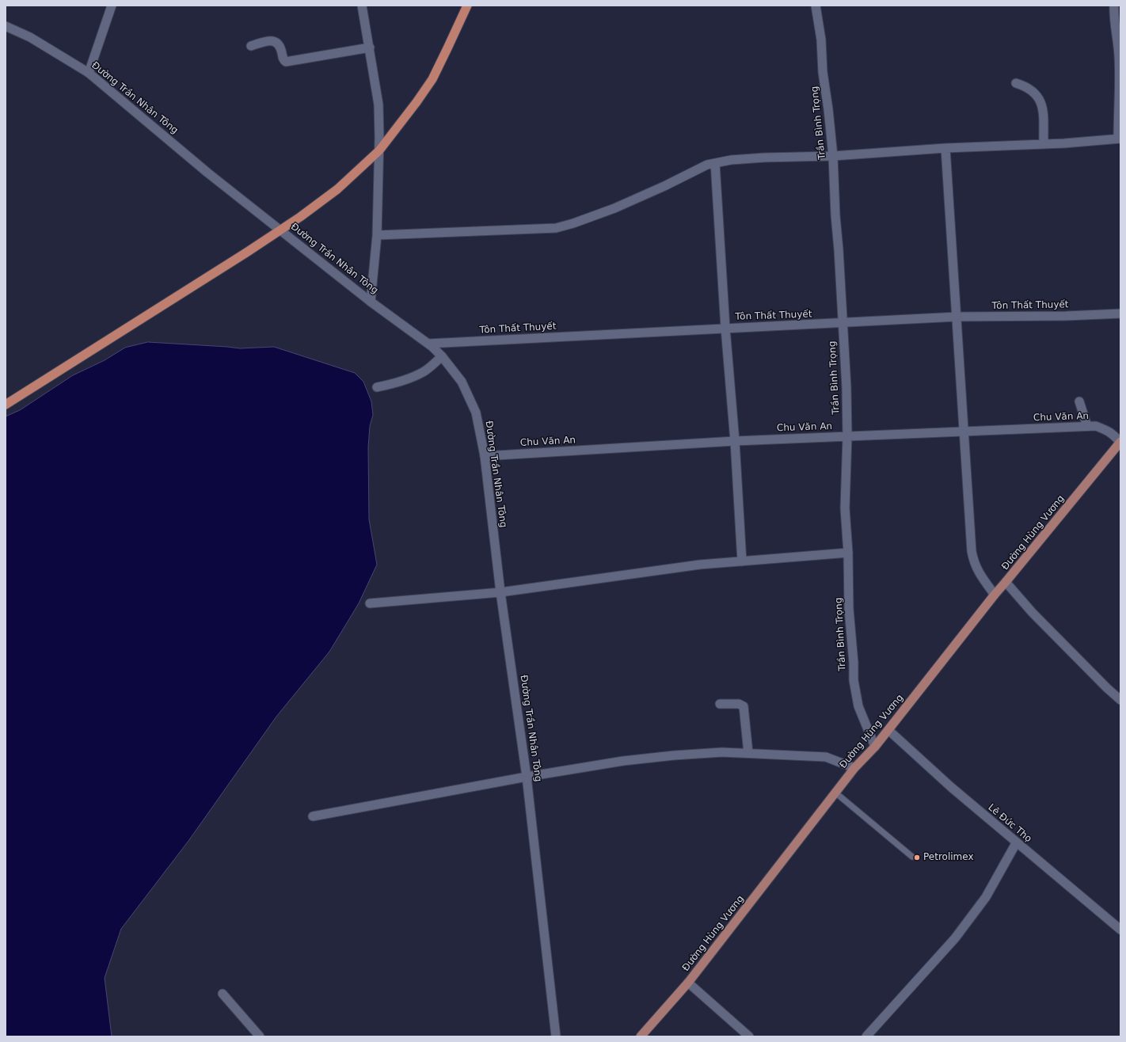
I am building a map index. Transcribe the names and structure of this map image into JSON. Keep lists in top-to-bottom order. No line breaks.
{"streets":{"main road":["Đường Hùng Vương"],"street":["Đường Trần Nhân Tông","Trần Bình Trọng","Tôn Thất Thuyết","Chu Văn An","Lê Đức Thọ"]},"crossings":[["Đường Trần Nhân Tông","Tôn Thất Thuyết"],["Đường Trần Nhân Tông","Chu Văn An"],["Trần Bình Trọng","Tôn Thất Thuyết"],["Trần Bình Trọng","Chu Văn An"],["Trần Bình Trọng","Đường Hùng Vương"],["Chu Văn An","Đường Hùng Vương"],["Đường Hùng Vương","Lê Đức Thọ"]],"places":["Petrolimex"]}
